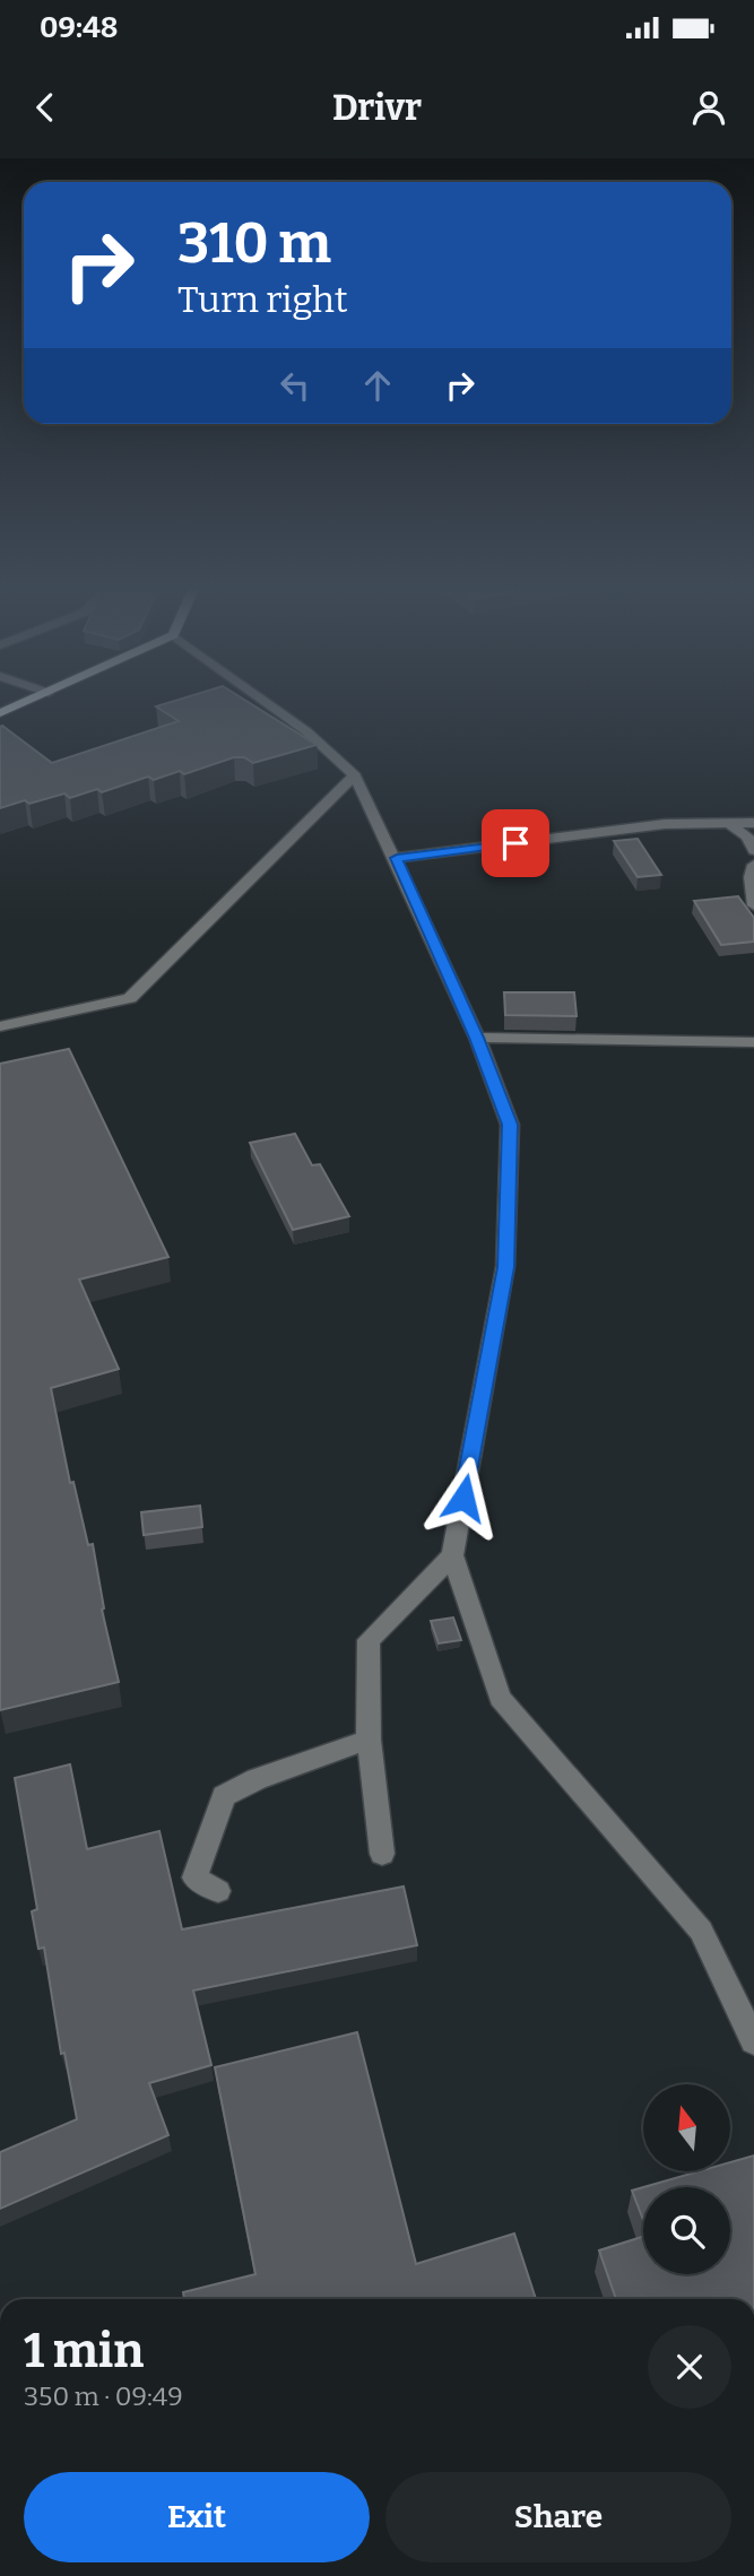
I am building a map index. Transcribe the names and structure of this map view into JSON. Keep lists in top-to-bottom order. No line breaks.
{"north":"top","page":{"status":"09:48","header":"Drivr","turn":["310 m","Turn right"],"heading":["1 min","350 m · 09:49"],"buttons":["Exit","Share"]}}
